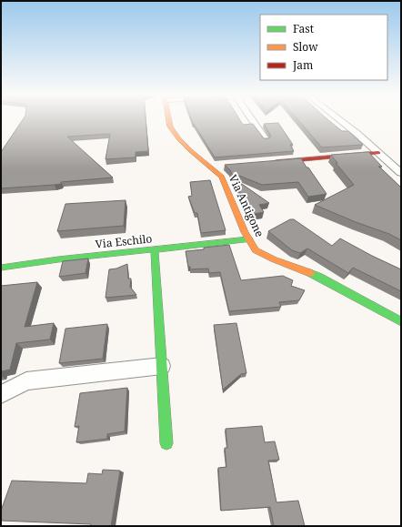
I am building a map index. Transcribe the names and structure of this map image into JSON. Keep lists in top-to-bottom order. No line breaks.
{"streets":{"street":["Via Antigone","Via Eschilo"]},"crossings":[["Via Antigone","Via Eschilo"]],"legend":["Fast","Slow","Jam"]}
